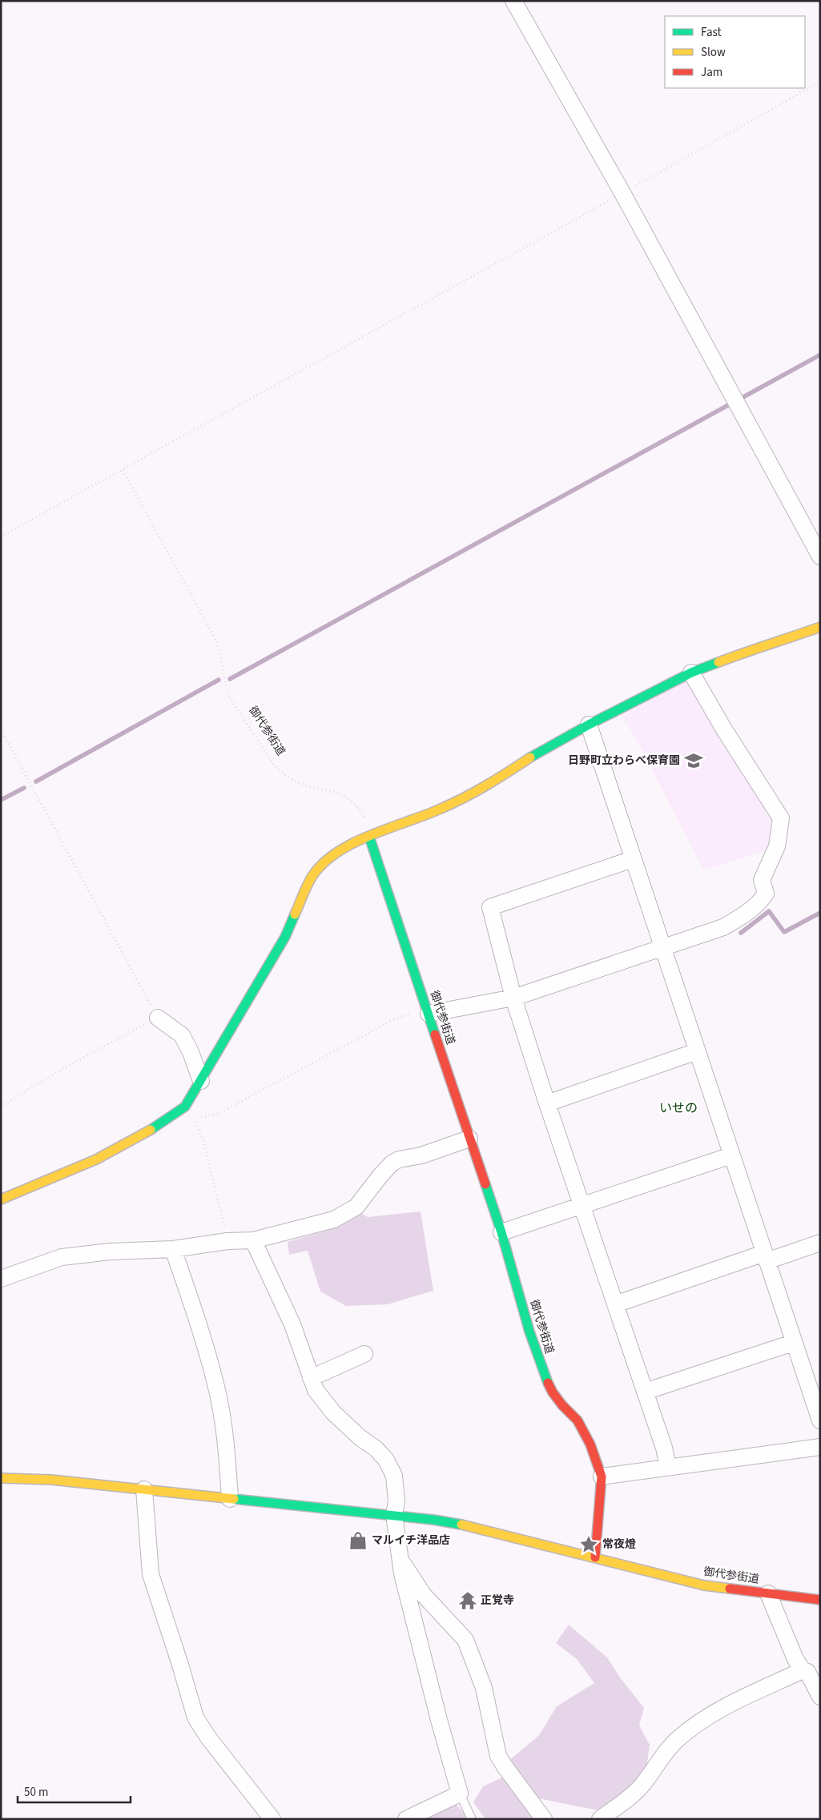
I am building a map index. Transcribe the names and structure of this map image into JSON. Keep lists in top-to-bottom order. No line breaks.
{"streets":{"street":["御代参街道"]},"districts":["いせの"],"places":{"school or university":["日野町立わらべ保育園"],"shop":["マルイチ洋品店"],"place":["常夜燈"],"temple":["正覚寺"]},"legend":["Fast","Slow","Jam"],"scale_bar":"50 m"}
